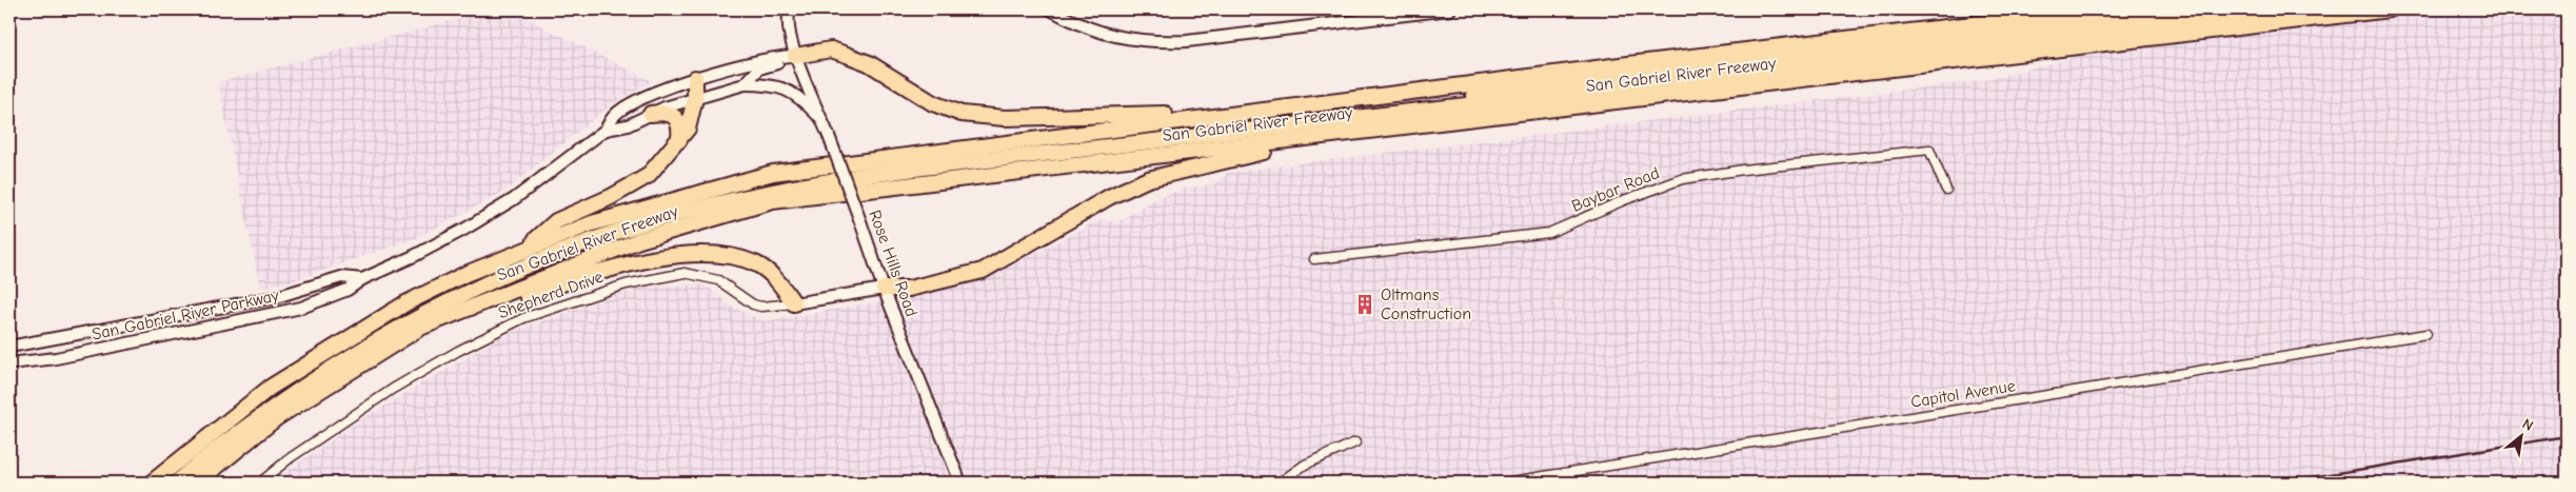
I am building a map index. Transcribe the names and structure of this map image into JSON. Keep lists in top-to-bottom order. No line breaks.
{"streets":{"highway":["San Gabriel River Freeway"],"main road":["Rose Hills Road","Shepherd Drive","San Gabriel River Parkway"],"street":["Baybar Road","Capitol Avenue"]},"crossings":[["Rose Hills Road","Shepherd Drive"],["Rose Hills Road","San Gabriel River Parkway"]],"places":{"building":["Oltmans Construction"]},"north":"top right"}
